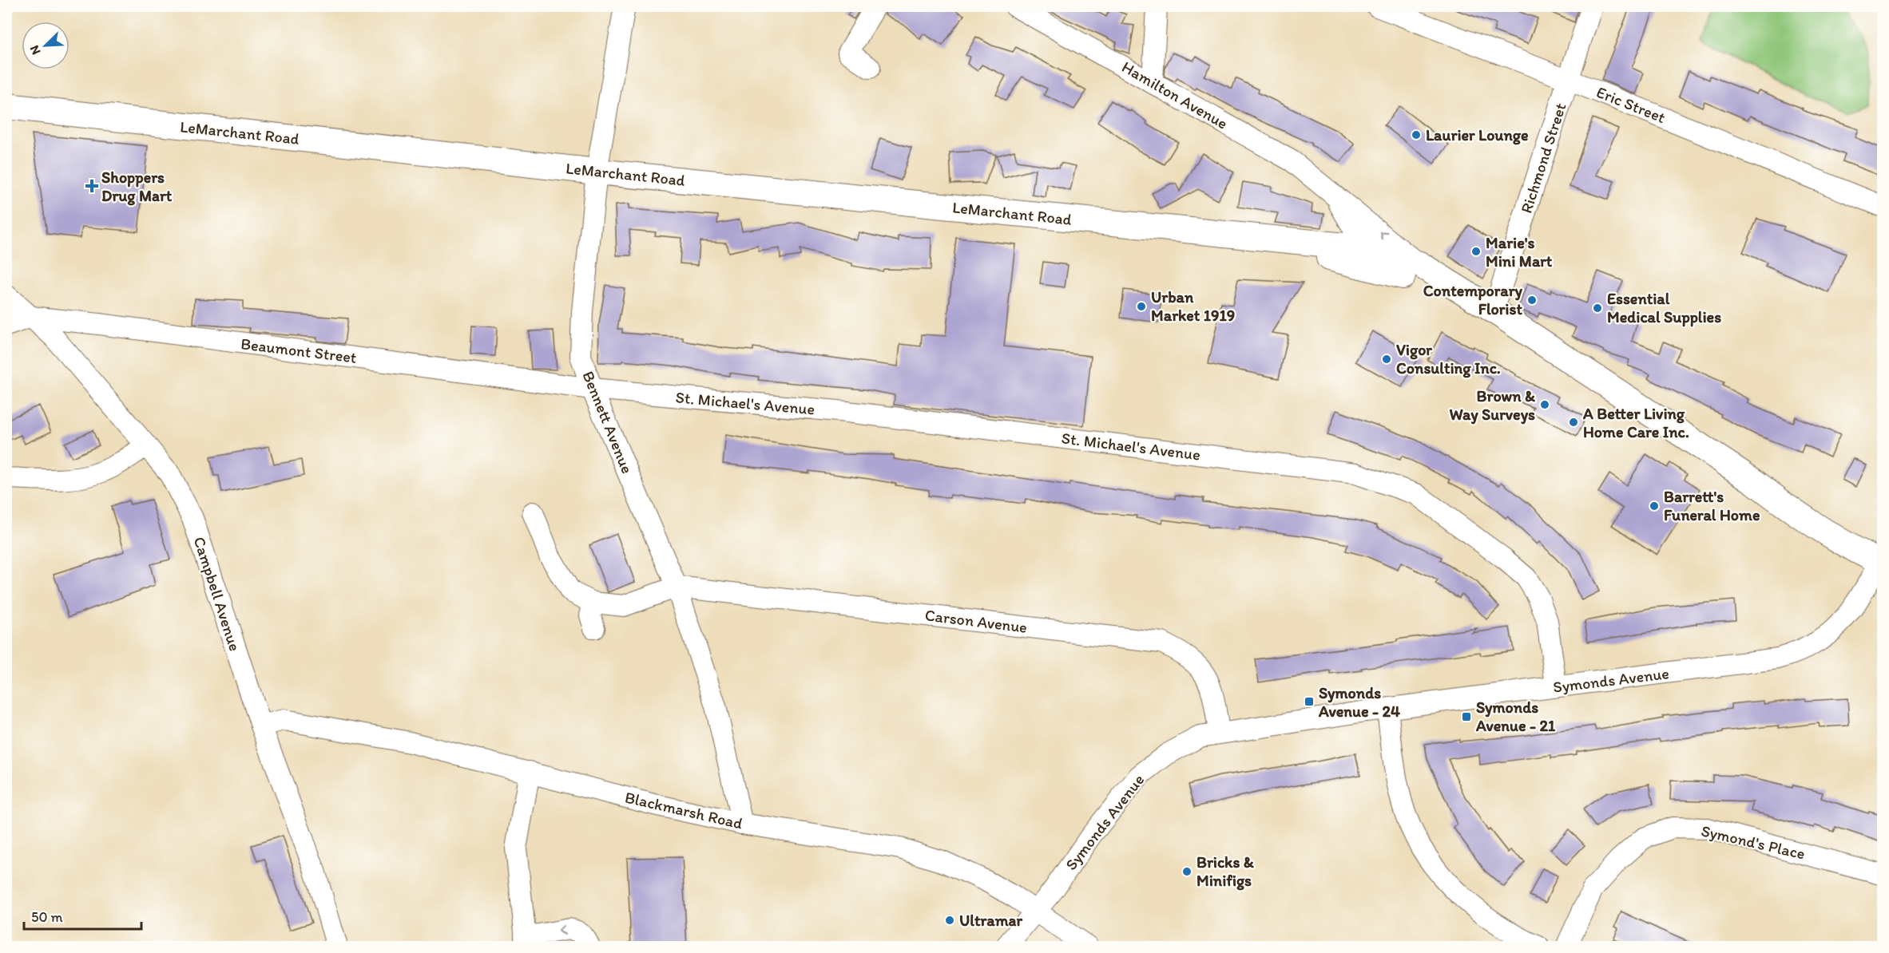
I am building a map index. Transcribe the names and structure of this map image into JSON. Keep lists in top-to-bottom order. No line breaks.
{"streets":{"main road":["Hamilton Avenue","LeMarchant Road"],"street":["Eric Street","Richmond Street","Beaumont Street","St. Michael's Avenue","Bennett Avenue","Campbell Avenue","Carson Avenue","Symonds Avenue","Blackmarsh Road","Symond's Place"]},"crossings":[["Hamilton Avenue","LeMarchant Road"],["Hamilton Avenue","Richmond Street"],["Hamilton Avenue","Symonds Avenue"],["Eric Street","Richmond Street"],["LeMarchant Road","Bennett Avenue"],["Beaumont Street","St. Michael's Avenue"],["Beaumont Street","Bennett Avenue"],["Beaumont Street","Campbell Avenue"],["St. Michael's Avenue","Bennett Avenue"],["St. Michael's Avenue","Symonds Avenue"],["Bennett Avenue","Carson Avenue"],["Bennett Avenue","Blackmarsh Road"],["Campbell Avenue","Blackmarsh Road"],["Carson Avenue","Symonds Avenue"],["Symonds Avenue","Blackmarsh Road"]],"places":{"other":["Laurier Lounge","Marie's Mini Mart","Contemporary Florist","Urban Market 1919","Essential Medical Supplies","Vigor Consulting Inc.","Brown & Way Surveys","A Better Living Home Care Inc.","Barrett's Funeral Home","Bricks & Minifigs","Ultramar"],"health":["Shoppers Drug Mart"],"transit":["Symonds Avenue - 24","Symonds Avenue - 21"]},"scale_bar":"50 m","north":"bottom left"}
